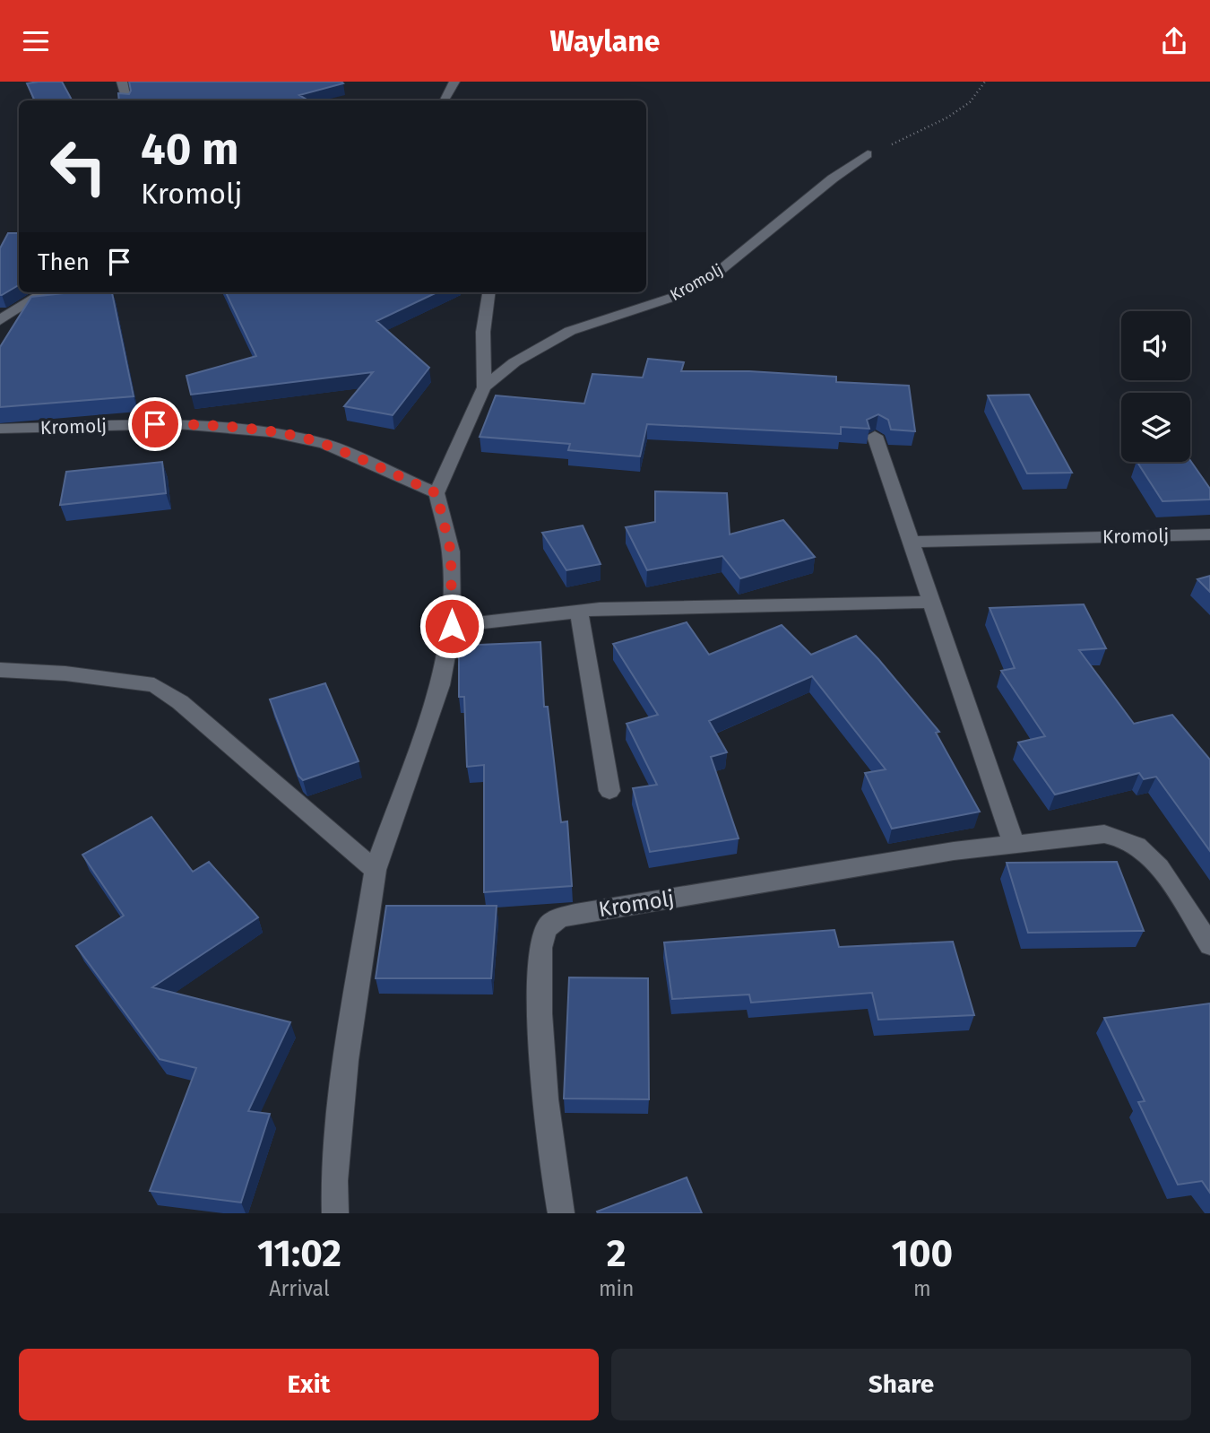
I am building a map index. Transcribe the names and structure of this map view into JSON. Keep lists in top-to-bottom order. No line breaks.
{"streets":{"street":["Kromolj"]},"page":{"header":"Waylane","turn":["40 m","Kromolj"],"then":"Then","eta":["11:02","Arrival","2","min","100","m"],"buttons":["Exit","Share"]}}
